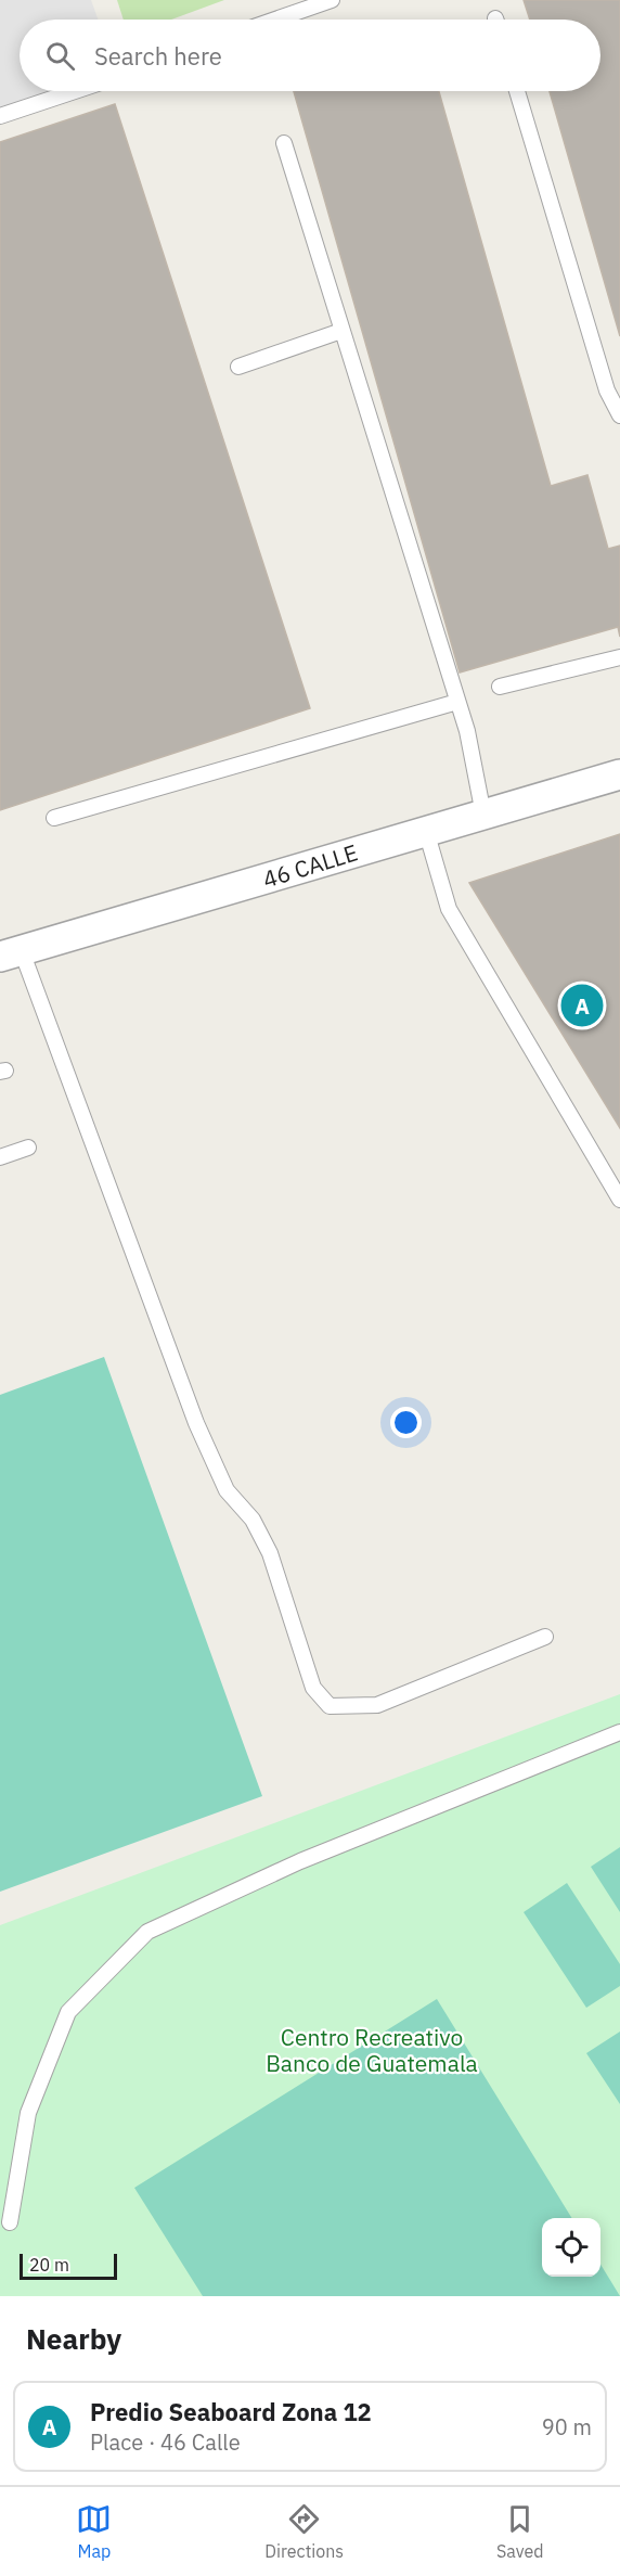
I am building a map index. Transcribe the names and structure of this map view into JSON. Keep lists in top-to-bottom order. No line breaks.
{"streets":{"street":["46 CALLE"]},"parks":["Centro Recreativo Banco de Guatemala"],"scale_bar":"20 m","page":{"search":"Search here","pins":"A","scale":"20 m","heading":"Nearby","list":[{"mark":"A","name":"Predio Seaboard Zona 12","note":"Place · 46 Calle","value":"90 m"}],"nav":["Map","Directions","Saved"]}}
